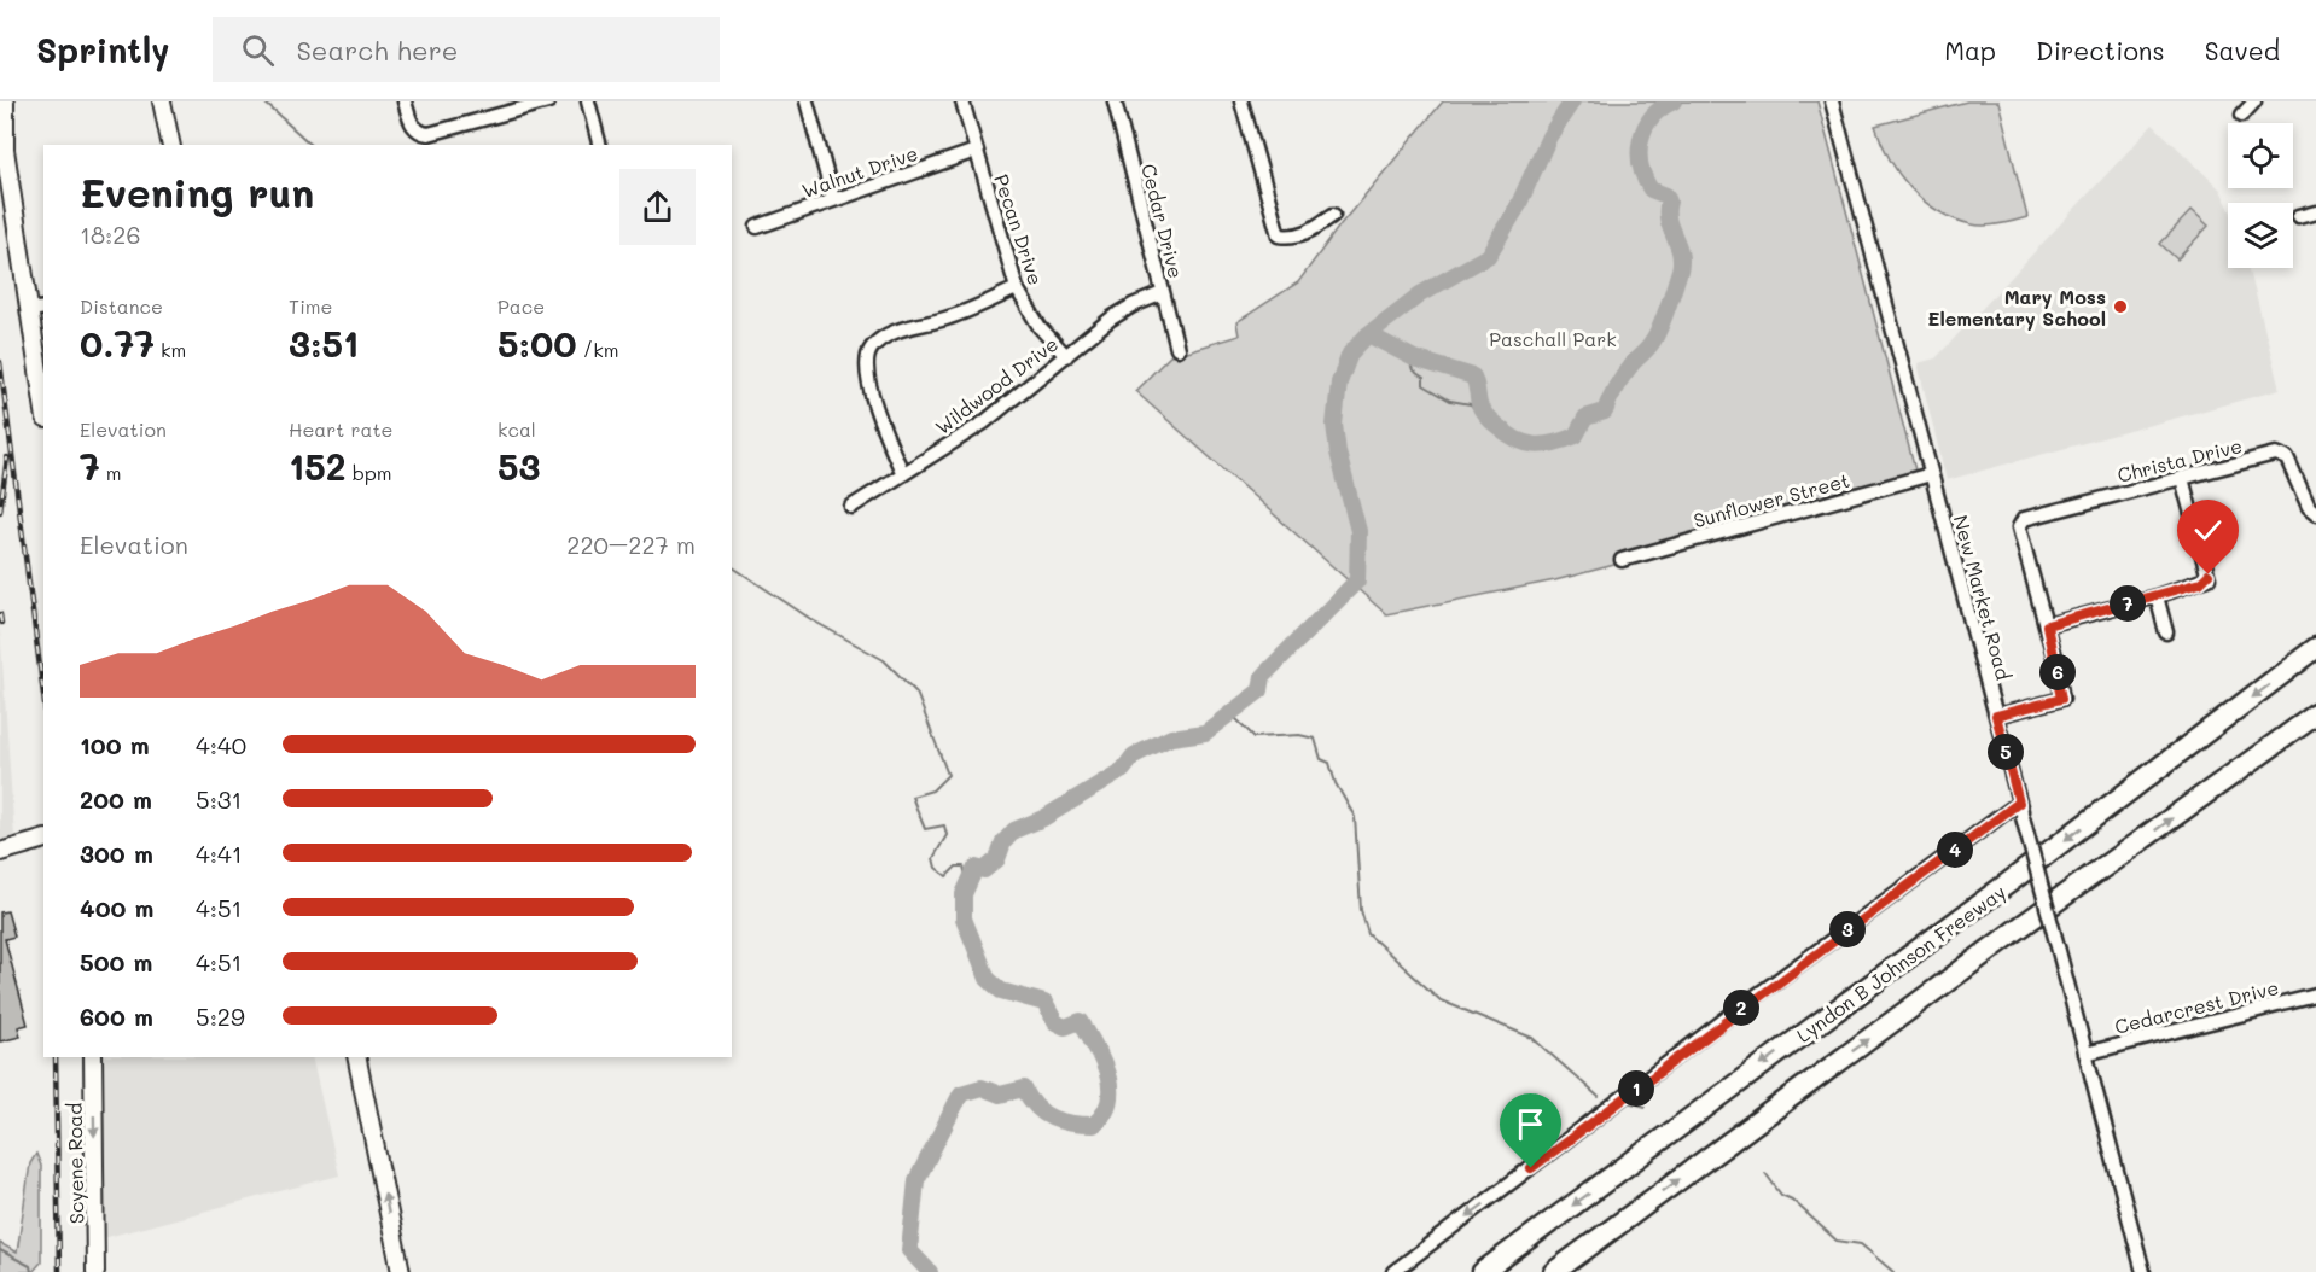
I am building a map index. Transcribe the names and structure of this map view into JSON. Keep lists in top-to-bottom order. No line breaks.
{"streets":{"highway":["Lyndon B Johnson Freeway"],"main road":["Scyene Road"],"street":["Walnut Drive","Cedar Drive","Pecan Drive","Wildwood Drive","Christa Drive","Sunflower Street","New Market Road","Cedarcrest Drive"]},"crossings":[["Walnut Drive","Pecan Drive"],["Cedar Drive","Wildwood Drive"],["Pecan Drive","Wildwood Drive"],["Sunflower Street","New Market Road"],["New Market Road","Cedarcrest Drive"]],"one_way":["Scyene Road"],"parks":["Paschall Park"],"places":["Mary Moss Elementary School"],"page":{"header":"Sprintly","search":"Search here","nav":["Map","Directions","Saved"],"heading":["Evening run","18:26"],"stats":[["Distance","0.77 km"],["Time","3:51"],["Pace","5:00 /km"],["Elevation","7 m"],["Heart rate","152 bpm"],["kcal","53"]],"chart":["Elevation","220–227 m"],"pins":["7","6","5","4","3","2","1"],"list":[{"name":"100 m","note":"4:40"},{"name":"200 m","note":"5:31"},{"name":"300 m","note":"4:41"},{"name":"400 m","note":"4:51"},{"name":"500 m","note":"4:51"},{"name":"600 m","note":"5:29"}]}}
